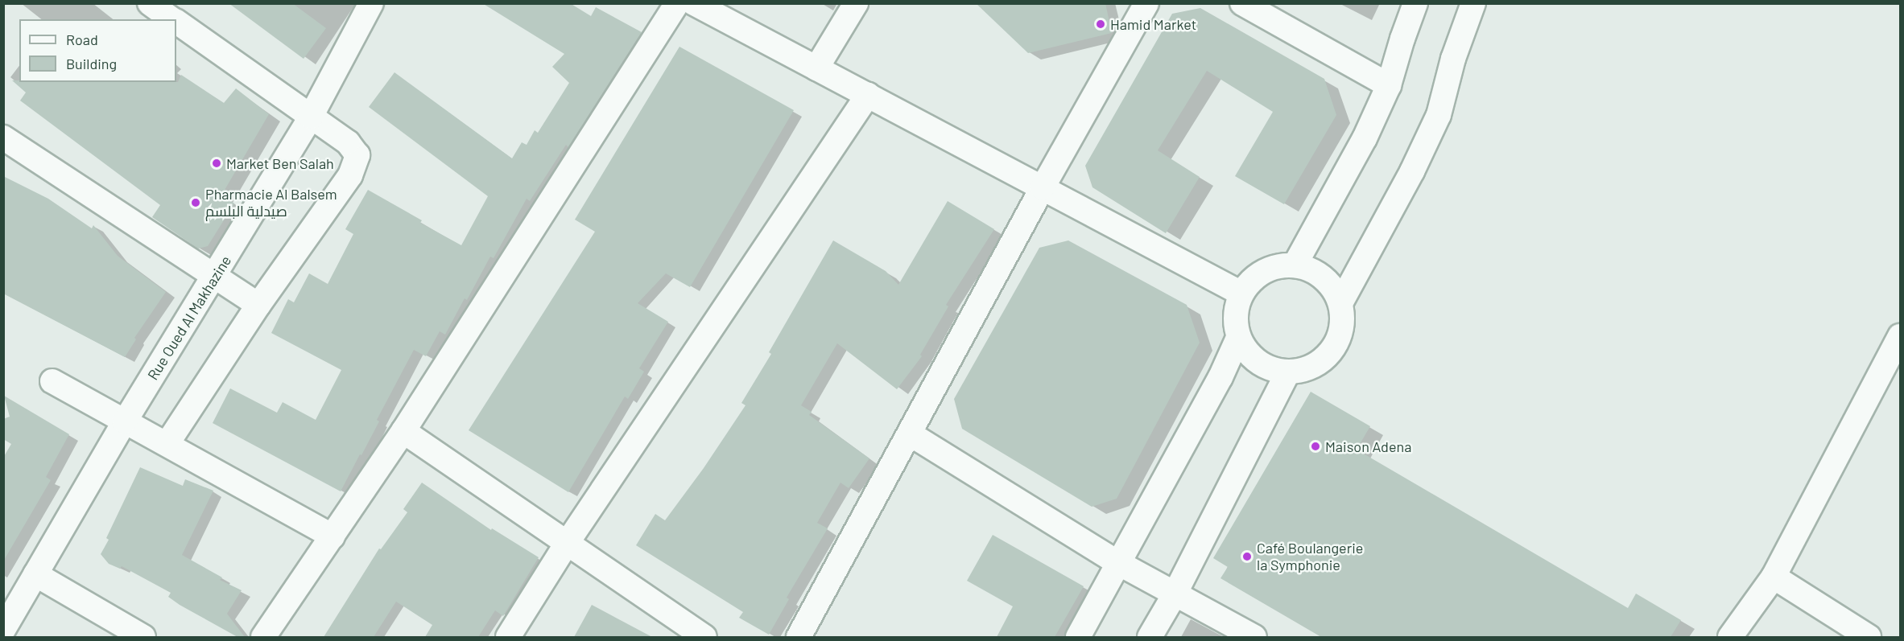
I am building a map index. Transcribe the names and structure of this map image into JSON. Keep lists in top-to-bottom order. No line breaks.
{"streets":{"street":["Rue Oued Al Makhazine"]},"places":["Hamid Market","Market Ben Salah","Pharmacie Al Balsem صيدلية البلسم","Maison Adena","Café Boulangerie la Symphonie"],"legend":["Road","Building"]}
